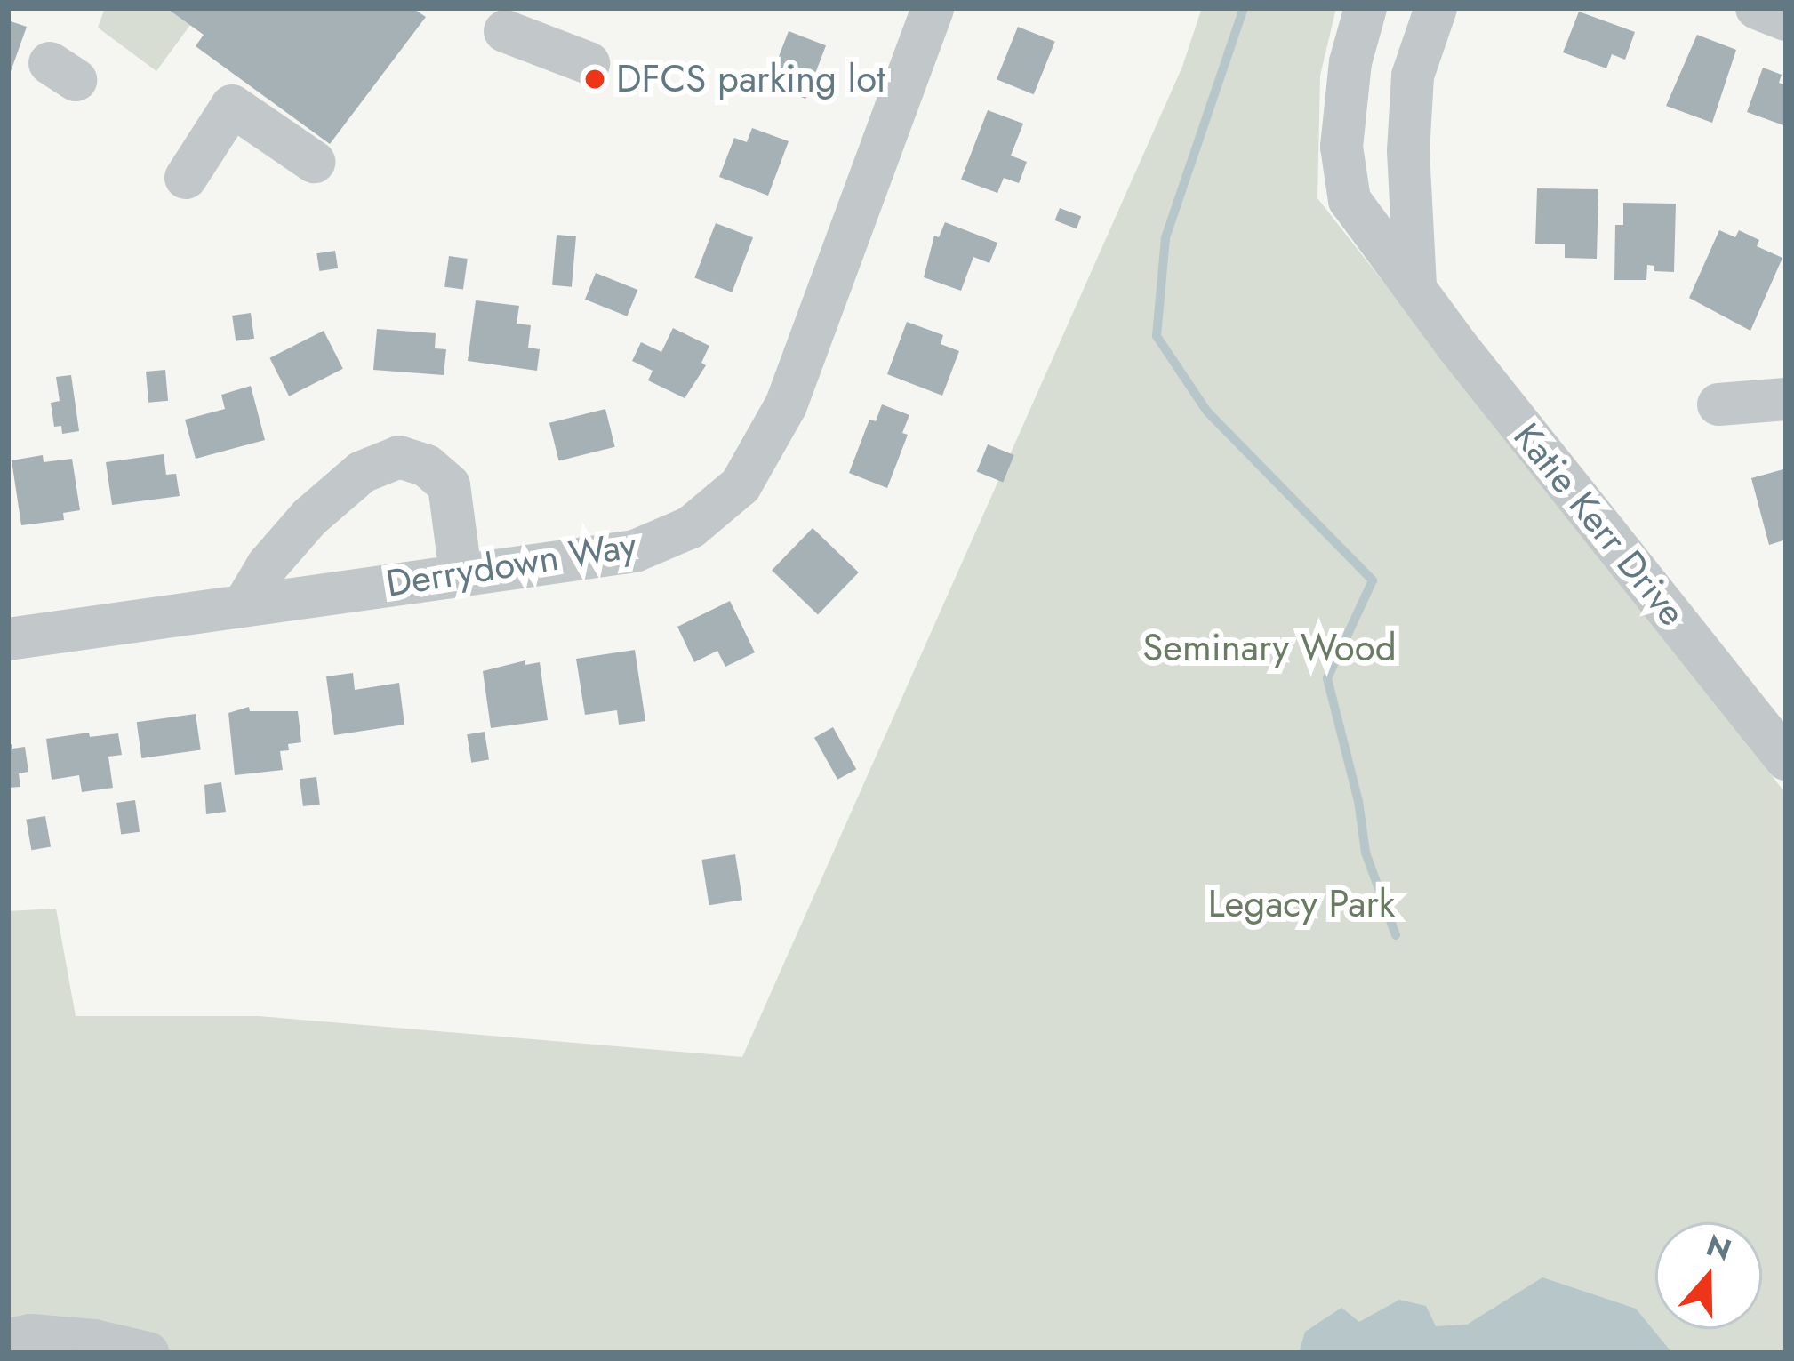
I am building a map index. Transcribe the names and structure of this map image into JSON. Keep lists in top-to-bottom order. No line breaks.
{"streets":{"street":["Katie Kerr Drive","Derrydown Way"]},"parks":["Seminary Wood","Legacy Park"],"places":["DFCS parking lot"],"north":"top"}
